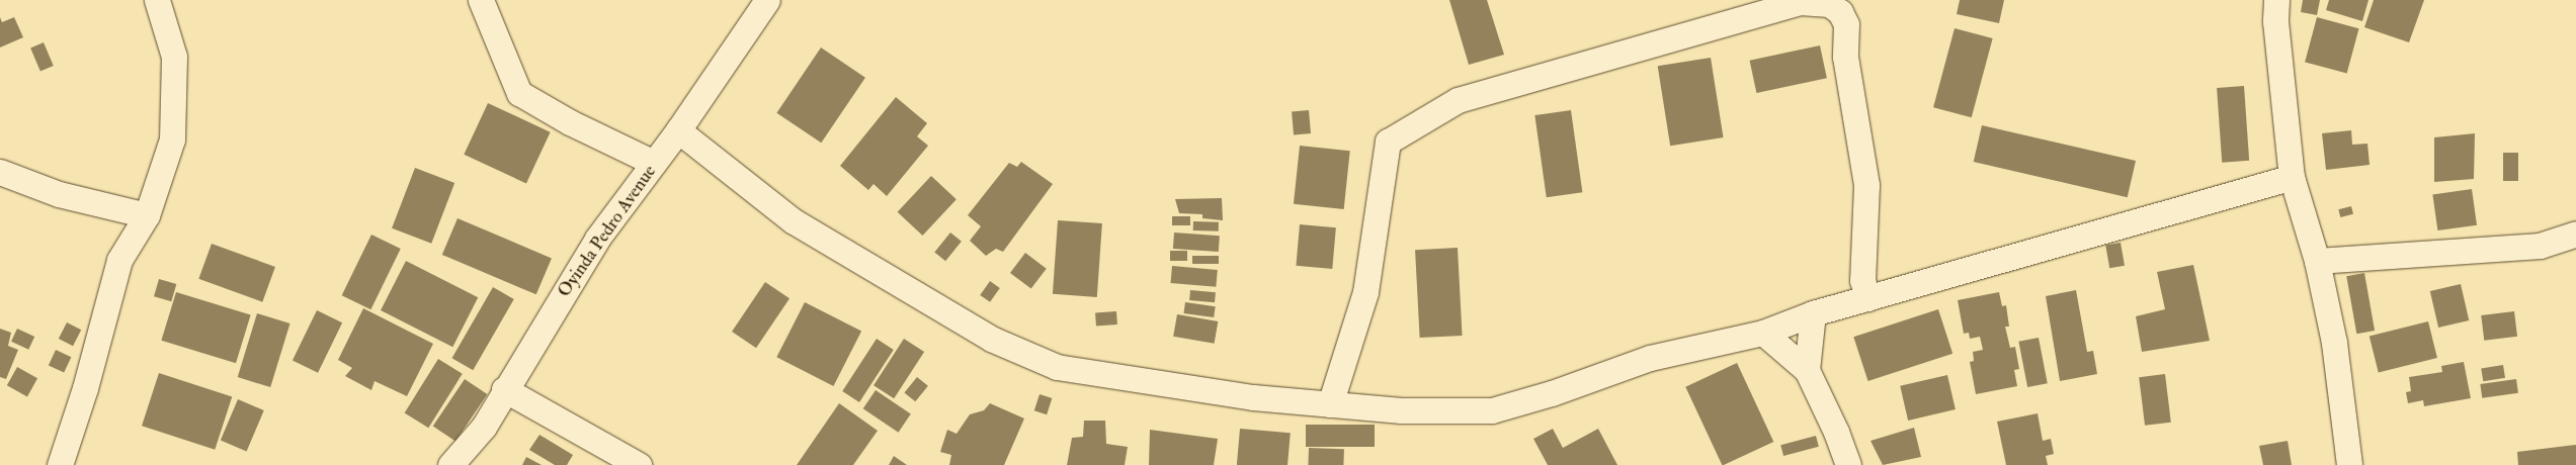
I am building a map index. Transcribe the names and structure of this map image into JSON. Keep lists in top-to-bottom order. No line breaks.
{"streets":{"street":["Oyinda Pedro Avenue"]}}
